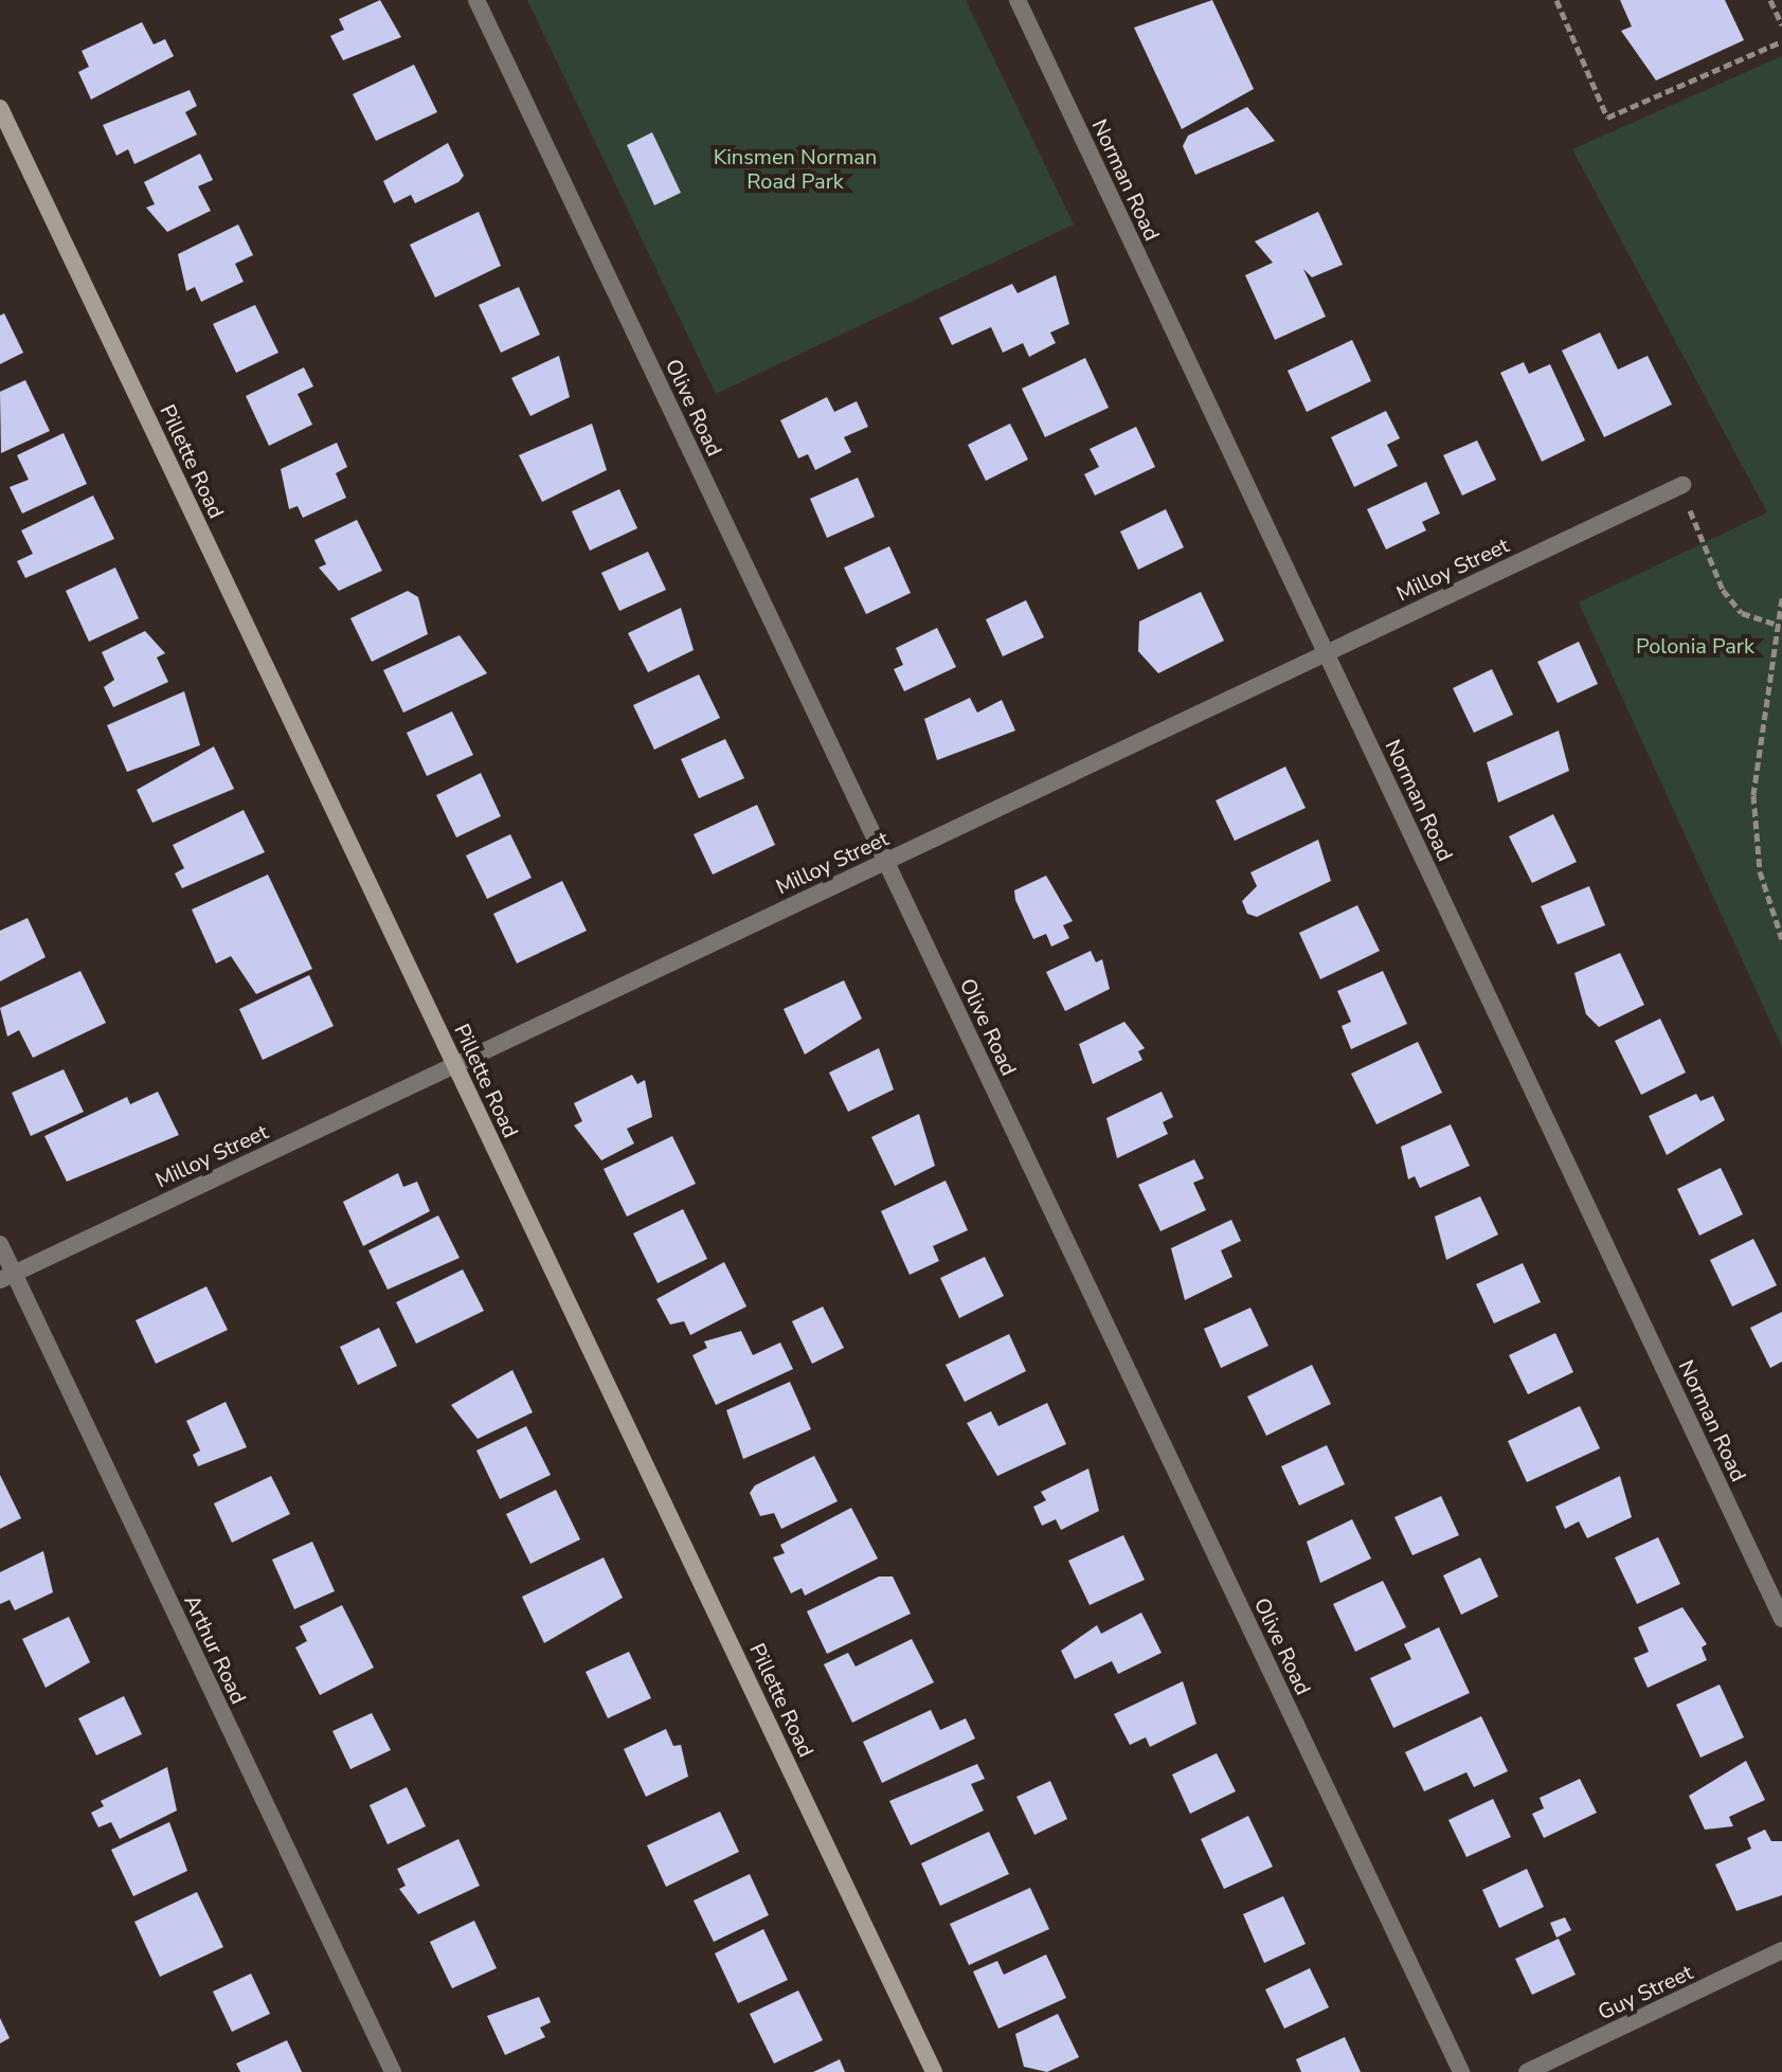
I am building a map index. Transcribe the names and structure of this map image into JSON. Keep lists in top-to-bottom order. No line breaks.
{"streets":{"street":["Norman Road","Olive Road","Pillette Road","Milloy Street","Arthur Road","Guy Street"]},"crossings":[["Norman Road","Milloy Street"],["Olive Road","Milloy Street"],["Pillette Road","Milloy Street"],["Milloy Street","Arthur Road"]],"parks":["Kinsmen Norman Road Park","Polonia Park"]}
